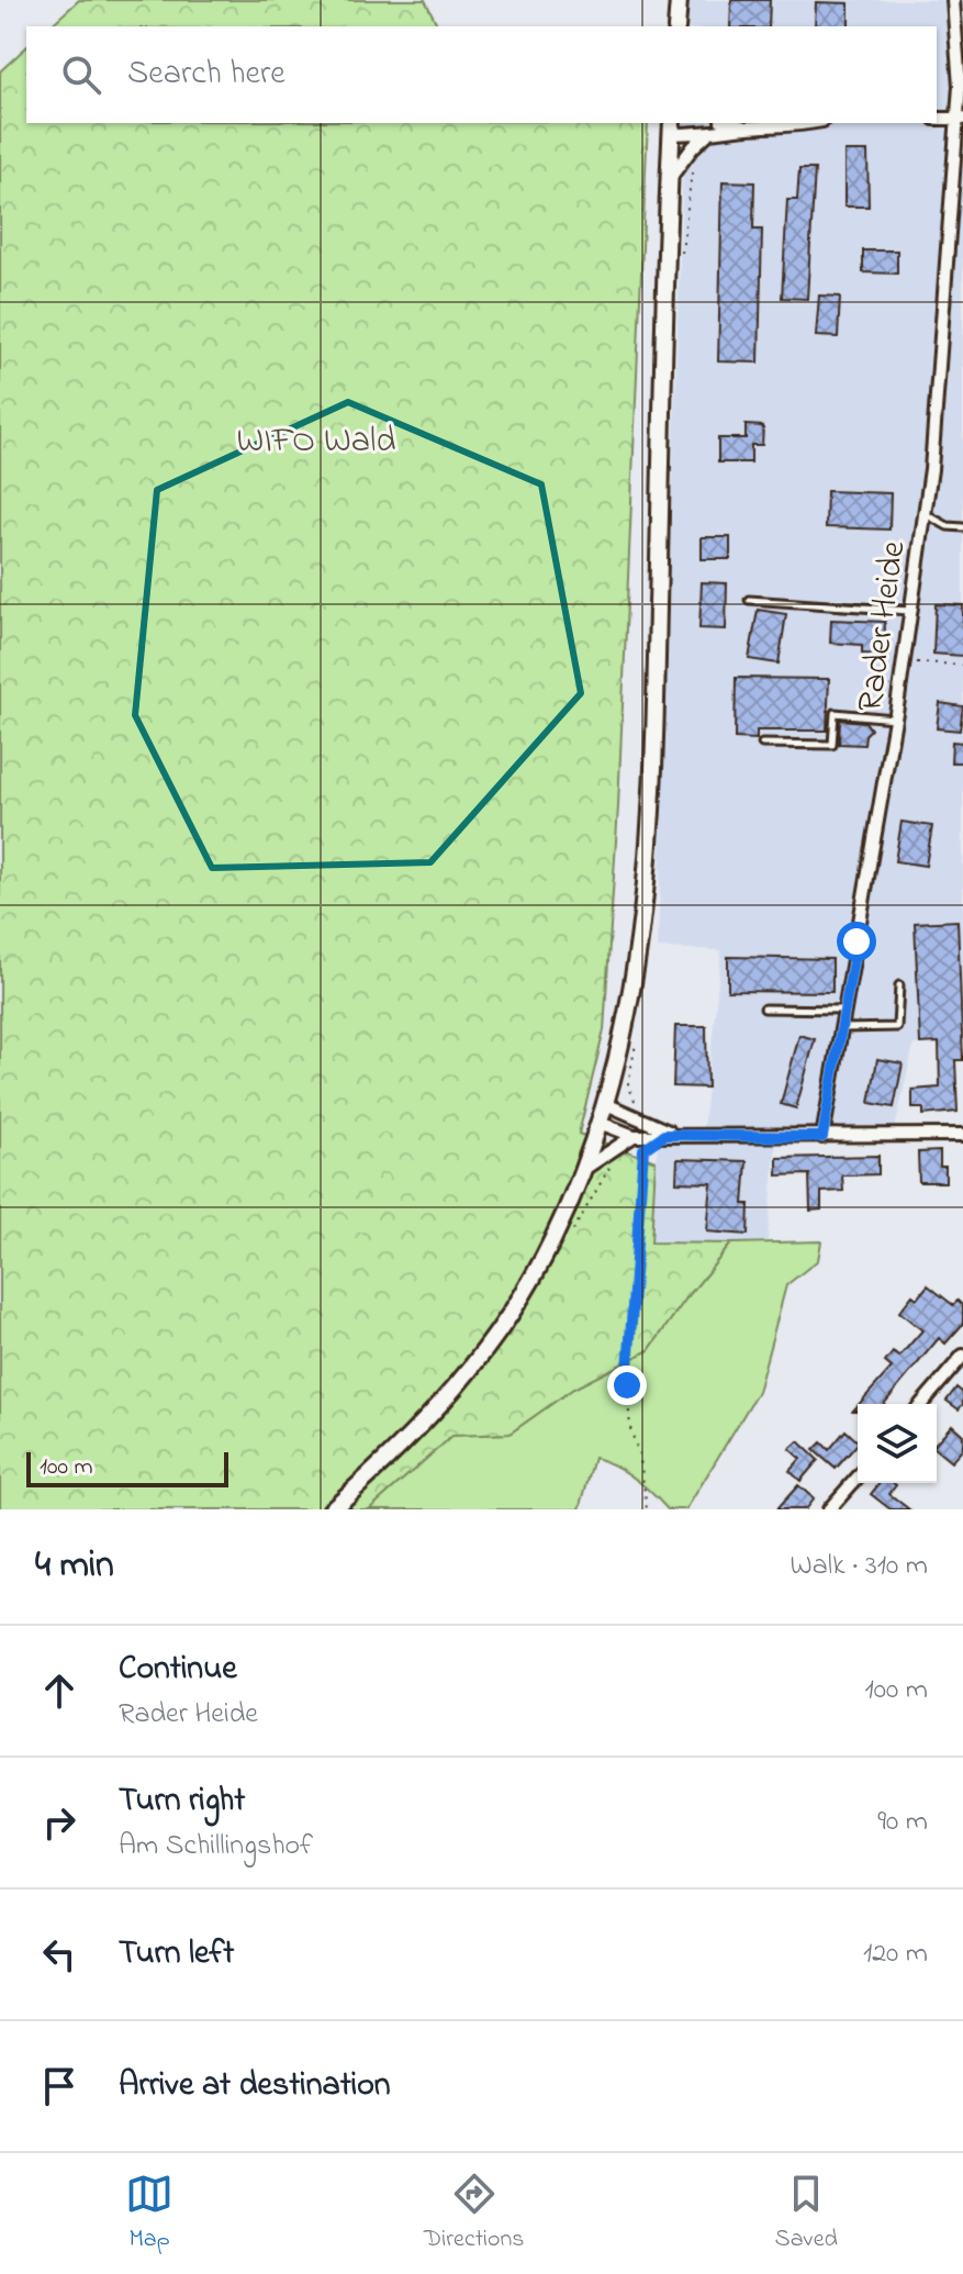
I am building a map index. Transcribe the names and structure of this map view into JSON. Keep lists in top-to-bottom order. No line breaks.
{"streets":{"street":["Rader Heide"]},"parks":["WIFO Wald"],"scale_bar":"100 m","page":{"search":"Search here","scale":"100 m","heading":["4 min","Walk · 310 m"],"list":[["Continue","Rader Heide","100 m"],["Turn right","Am Schillingshof","90 m"],["Turn left","120 m"],"Arrive at destination"],"nav":["Map","Directions","Saved"]}}
